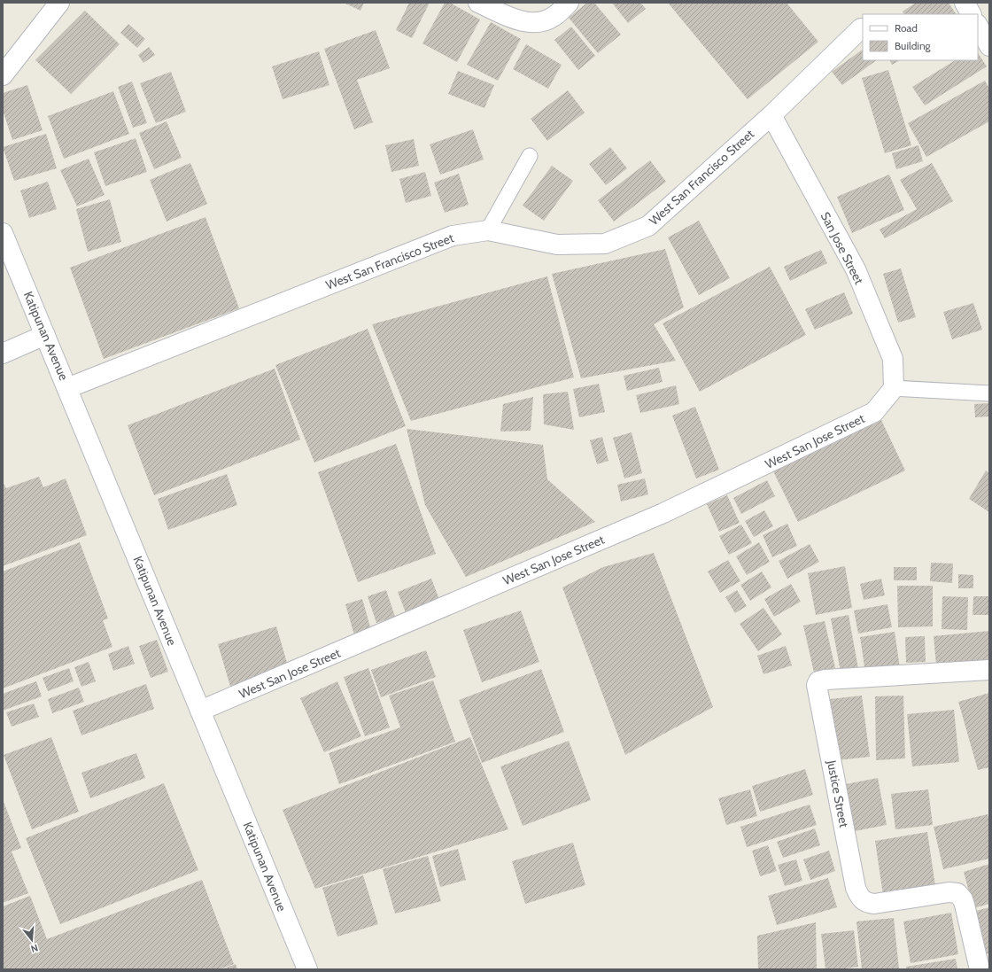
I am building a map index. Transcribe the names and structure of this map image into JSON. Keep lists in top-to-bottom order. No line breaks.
{"streets":{"street":["West San Francisco Street","San Jose Street","Katipunan Avenue","West San Jose Street","Justice Street"]},"crossings":[["West San Francisco Street","San Jose Street"],["West San Francisco Street","Katipunan Avenue"],["San Jose Street","West San Jose Street"],["Katipunan Avenue","West San Jose Street"]],"legend":["Road","Building"],"north":"bottom"}
